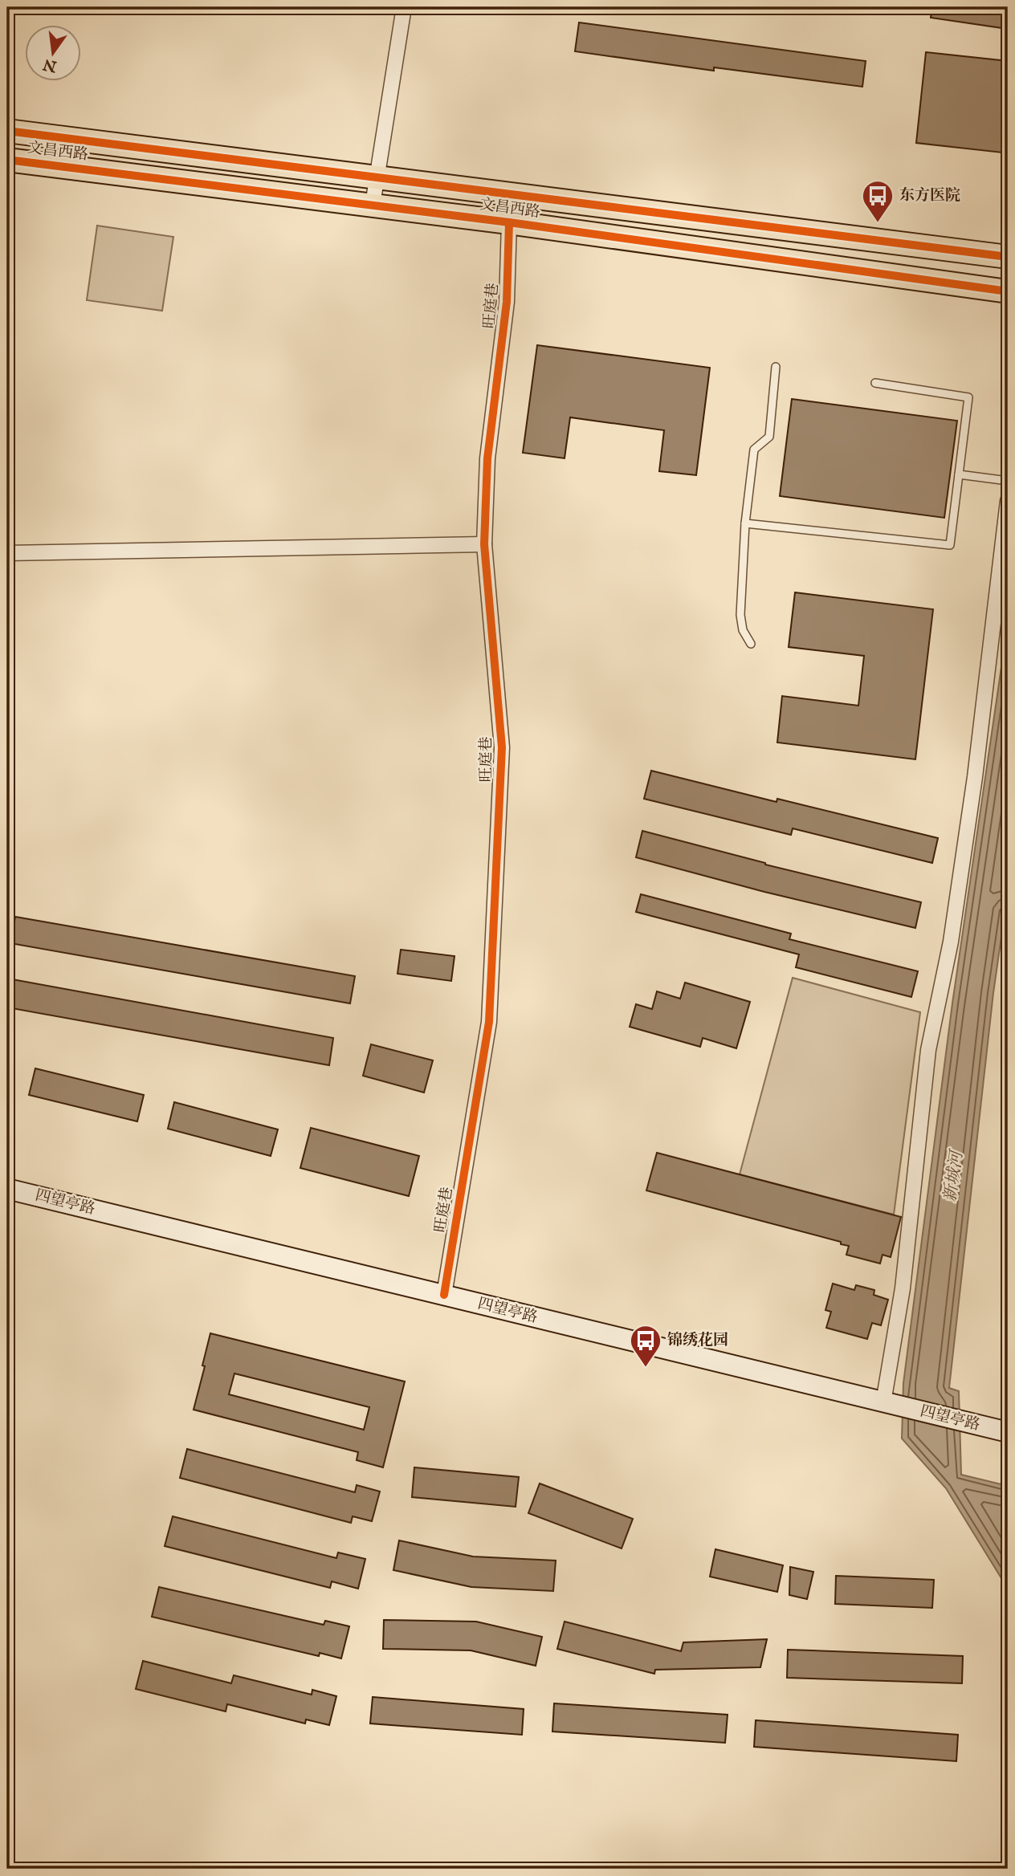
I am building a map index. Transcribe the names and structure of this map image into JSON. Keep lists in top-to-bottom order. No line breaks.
{"streets":{"main road":["文昌西路"],"street":["旺庭巷","四望亭路"]},"crossings":[["文昌西路","旺庭巷"],["旺庭巷","四望亭路"]],"water":["新城河"],"places":{"bus stop":["东方医院","锦绣花园"]},"north":"bottom"}
